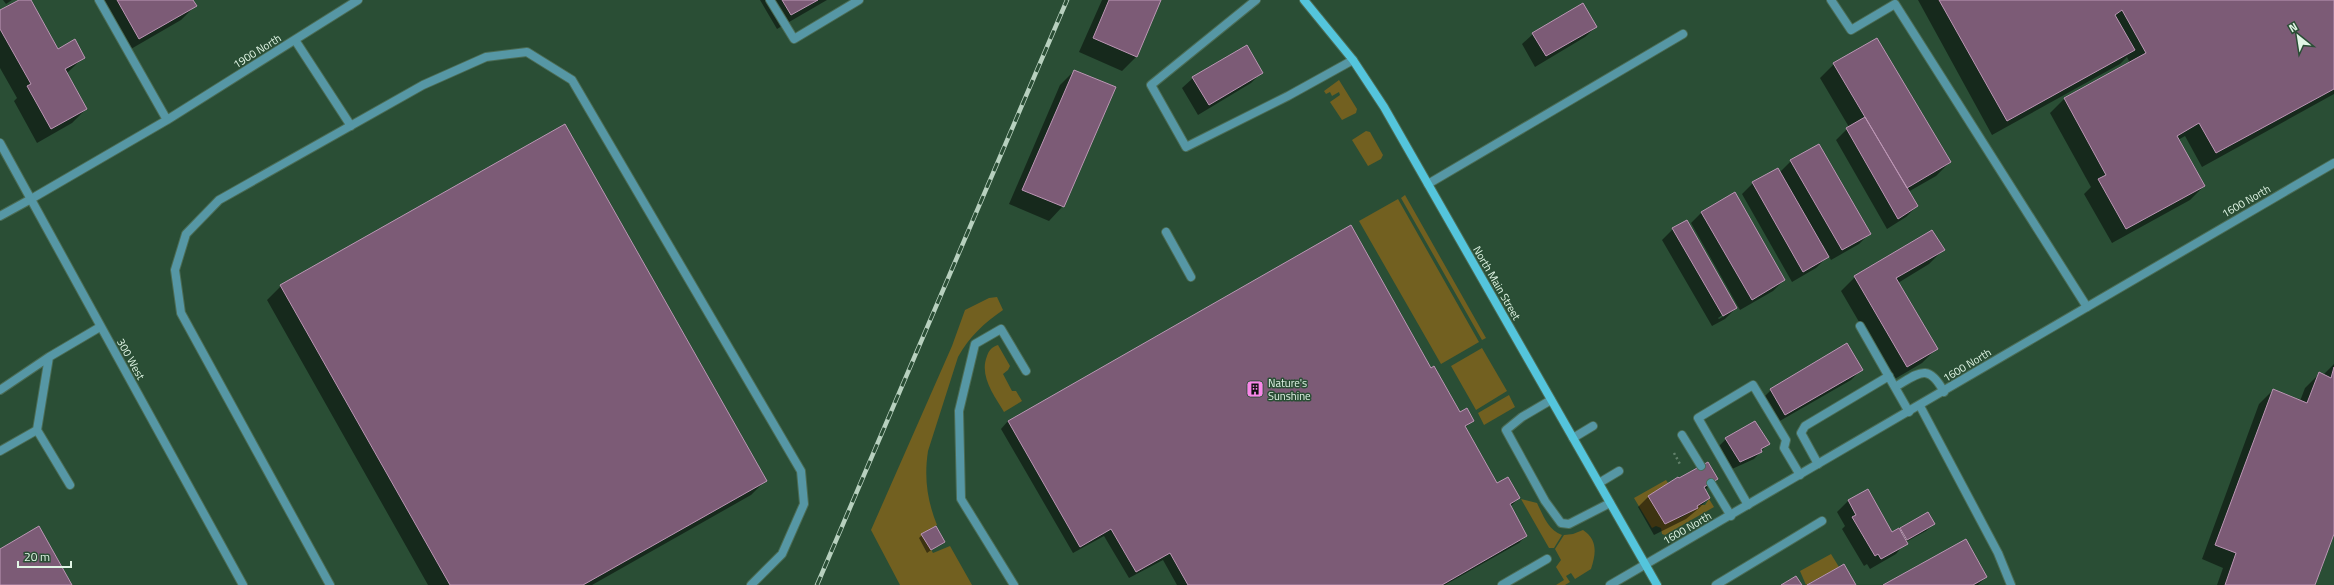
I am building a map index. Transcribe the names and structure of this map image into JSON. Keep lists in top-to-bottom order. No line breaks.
{"streets":{"main road":["North Main Street"],"street":["1900 North","1600 North","300 West"]},"crossings":[["1900 North","300 West"],["1600 North","North Main Street"]],"places":{"building":["Nature's Sunshine"]},"scale_bar":"20 m","north":"top left"}
